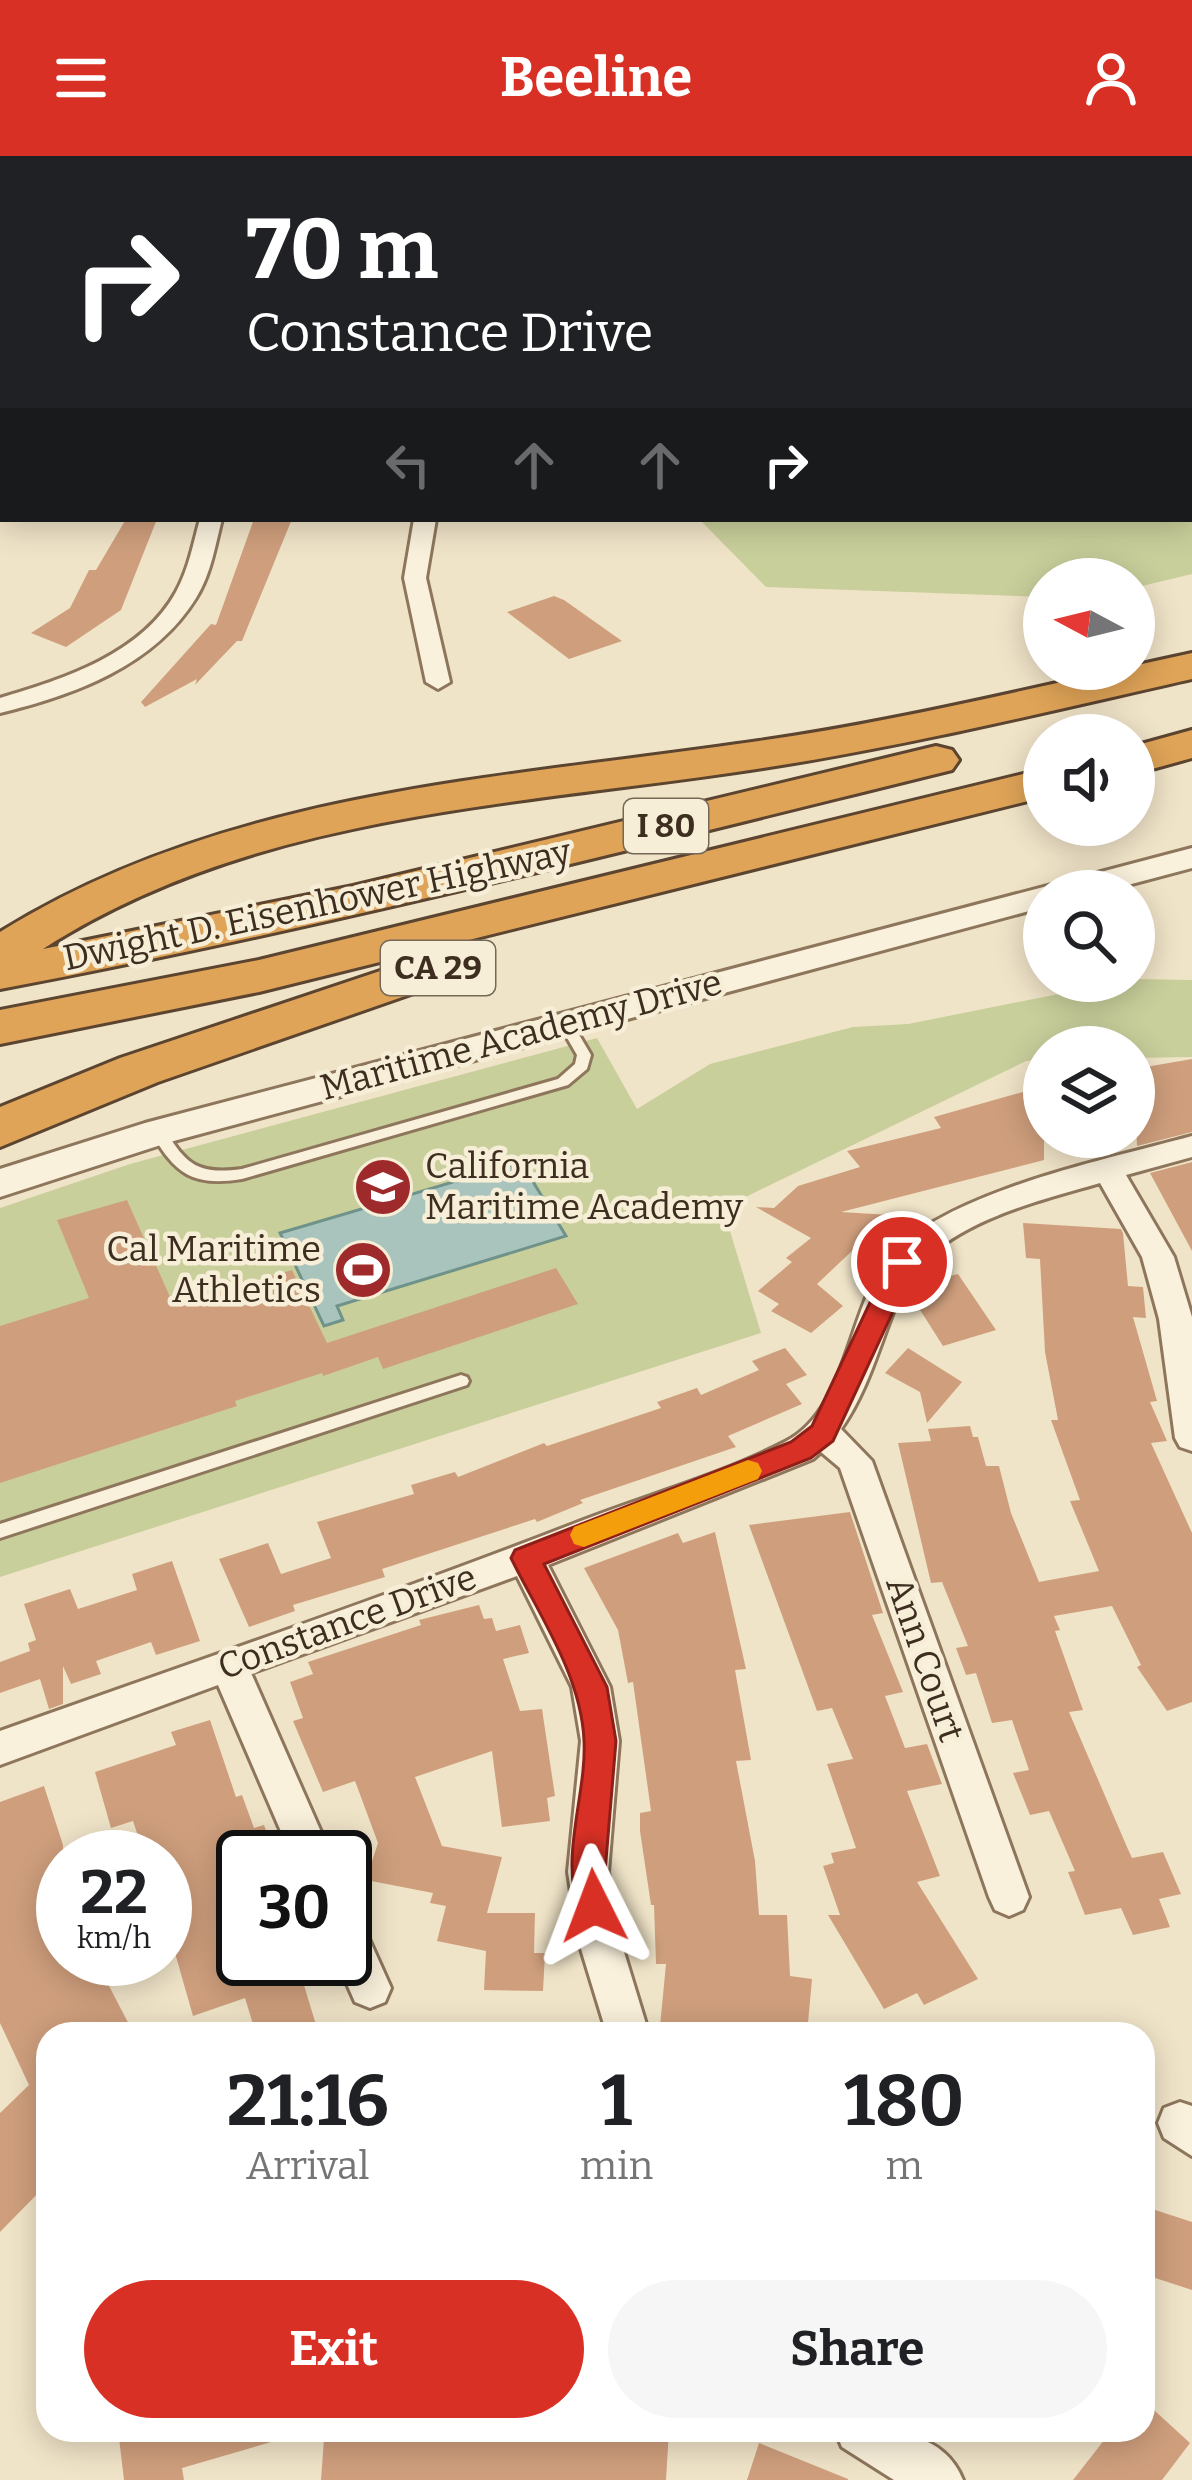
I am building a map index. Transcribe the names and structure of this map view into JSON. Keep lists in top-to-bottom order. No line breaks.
{"streets":{"highway":["I 80","Dwight D. Eisenhower Highway","CA 29"],"street":["Maritime Academy Drive","Constance Drive","Ann Court"]},"crossings":[["Dwight D. Eisenhower Highway","CA 29"],["Constance Drive","Ann Court"]],"places":{"school or university":["California Maritime Academy"],"sports":["Cal Maritime Athletics"]},"north":"left","page":{"header":"Beeline","turn":["70 m","Constance Drive"],"speed":"22 km/h","limit":"30","eta":["21:16","Arrival","1","min","180","m"],"buttons":["Exit","Share"]}}
